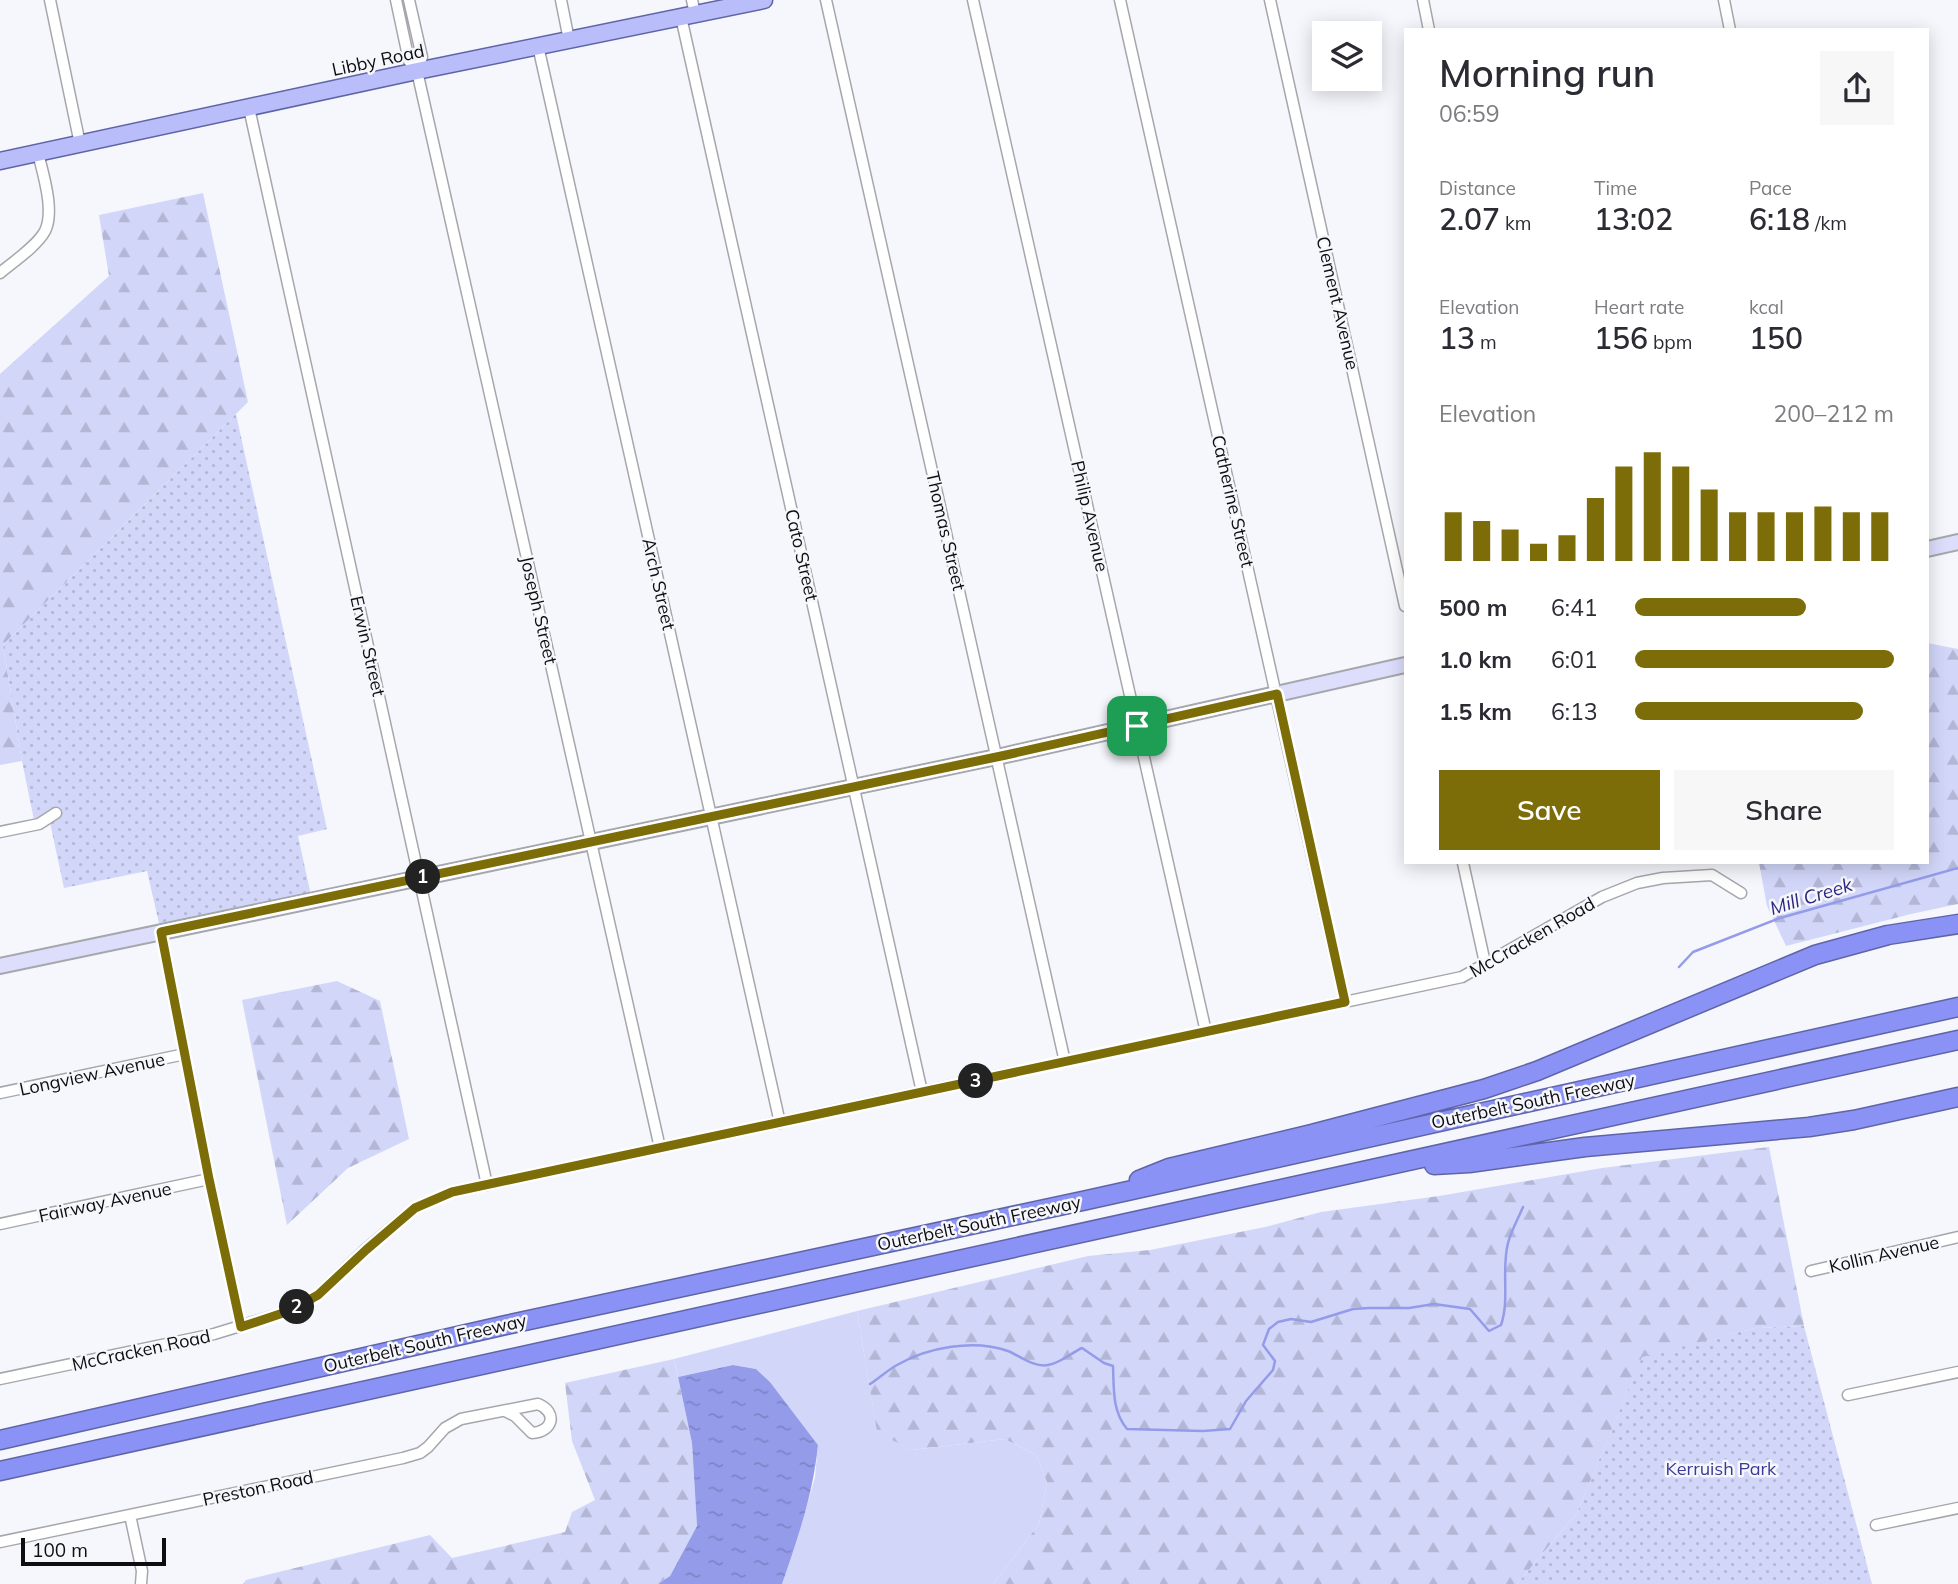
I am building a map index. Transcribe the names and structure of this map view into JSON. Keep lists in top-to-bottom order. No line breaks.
{"streets":{"highway":["Outerbelt South Freeway"],"main road":["Libby Road"],"street":["Clement Avenue","Catherine Street","Philip Avenue","Thomas Street","Cato Street","Arch Street","Joseph Street","Erwin Street","McCracken Road","Longview Avenue","Fairway Avenue","Kollin Avenue","Preston Road"]},"crossings":[["Libby Road","Cato Street"],["Libby Road","Arch Street"],["Libby Road","Joseph Street"],["Libby Road","Erwin Street"],["Catherine Street","McCracken Road"],["Philip Avenue","McCracken Road"],["Thomas Street","McCracken Road"],["Cato Street","McCracken Road"],["Arch Street","McCracken Road"],["Joseph Street","McCracken Road"],["Erwin Street","McCracken Road"]],"water":["Mill Creek"],"parks":["Kerruish Park"],"scale_bar":"100 m","page":{"heading":["Morning run","06:59"],"stats":[["Distance","2.07 km"],["Time","13:02"],["Pace","6:18 /km"],["Elevation","13 m"],["Heart rate","156 bpm"],["kcal","150"]],"chart":["Elevation","200–212 m"],"list":[{"name":"500 m","note":"6:41"},{"name":"1.0 km","note":"6:01"},{"name":"1.5 km","note":"6:13"}],"buttons":["Save","Share"],"pins":["1","3","2"],"scale":"100 m"}}
